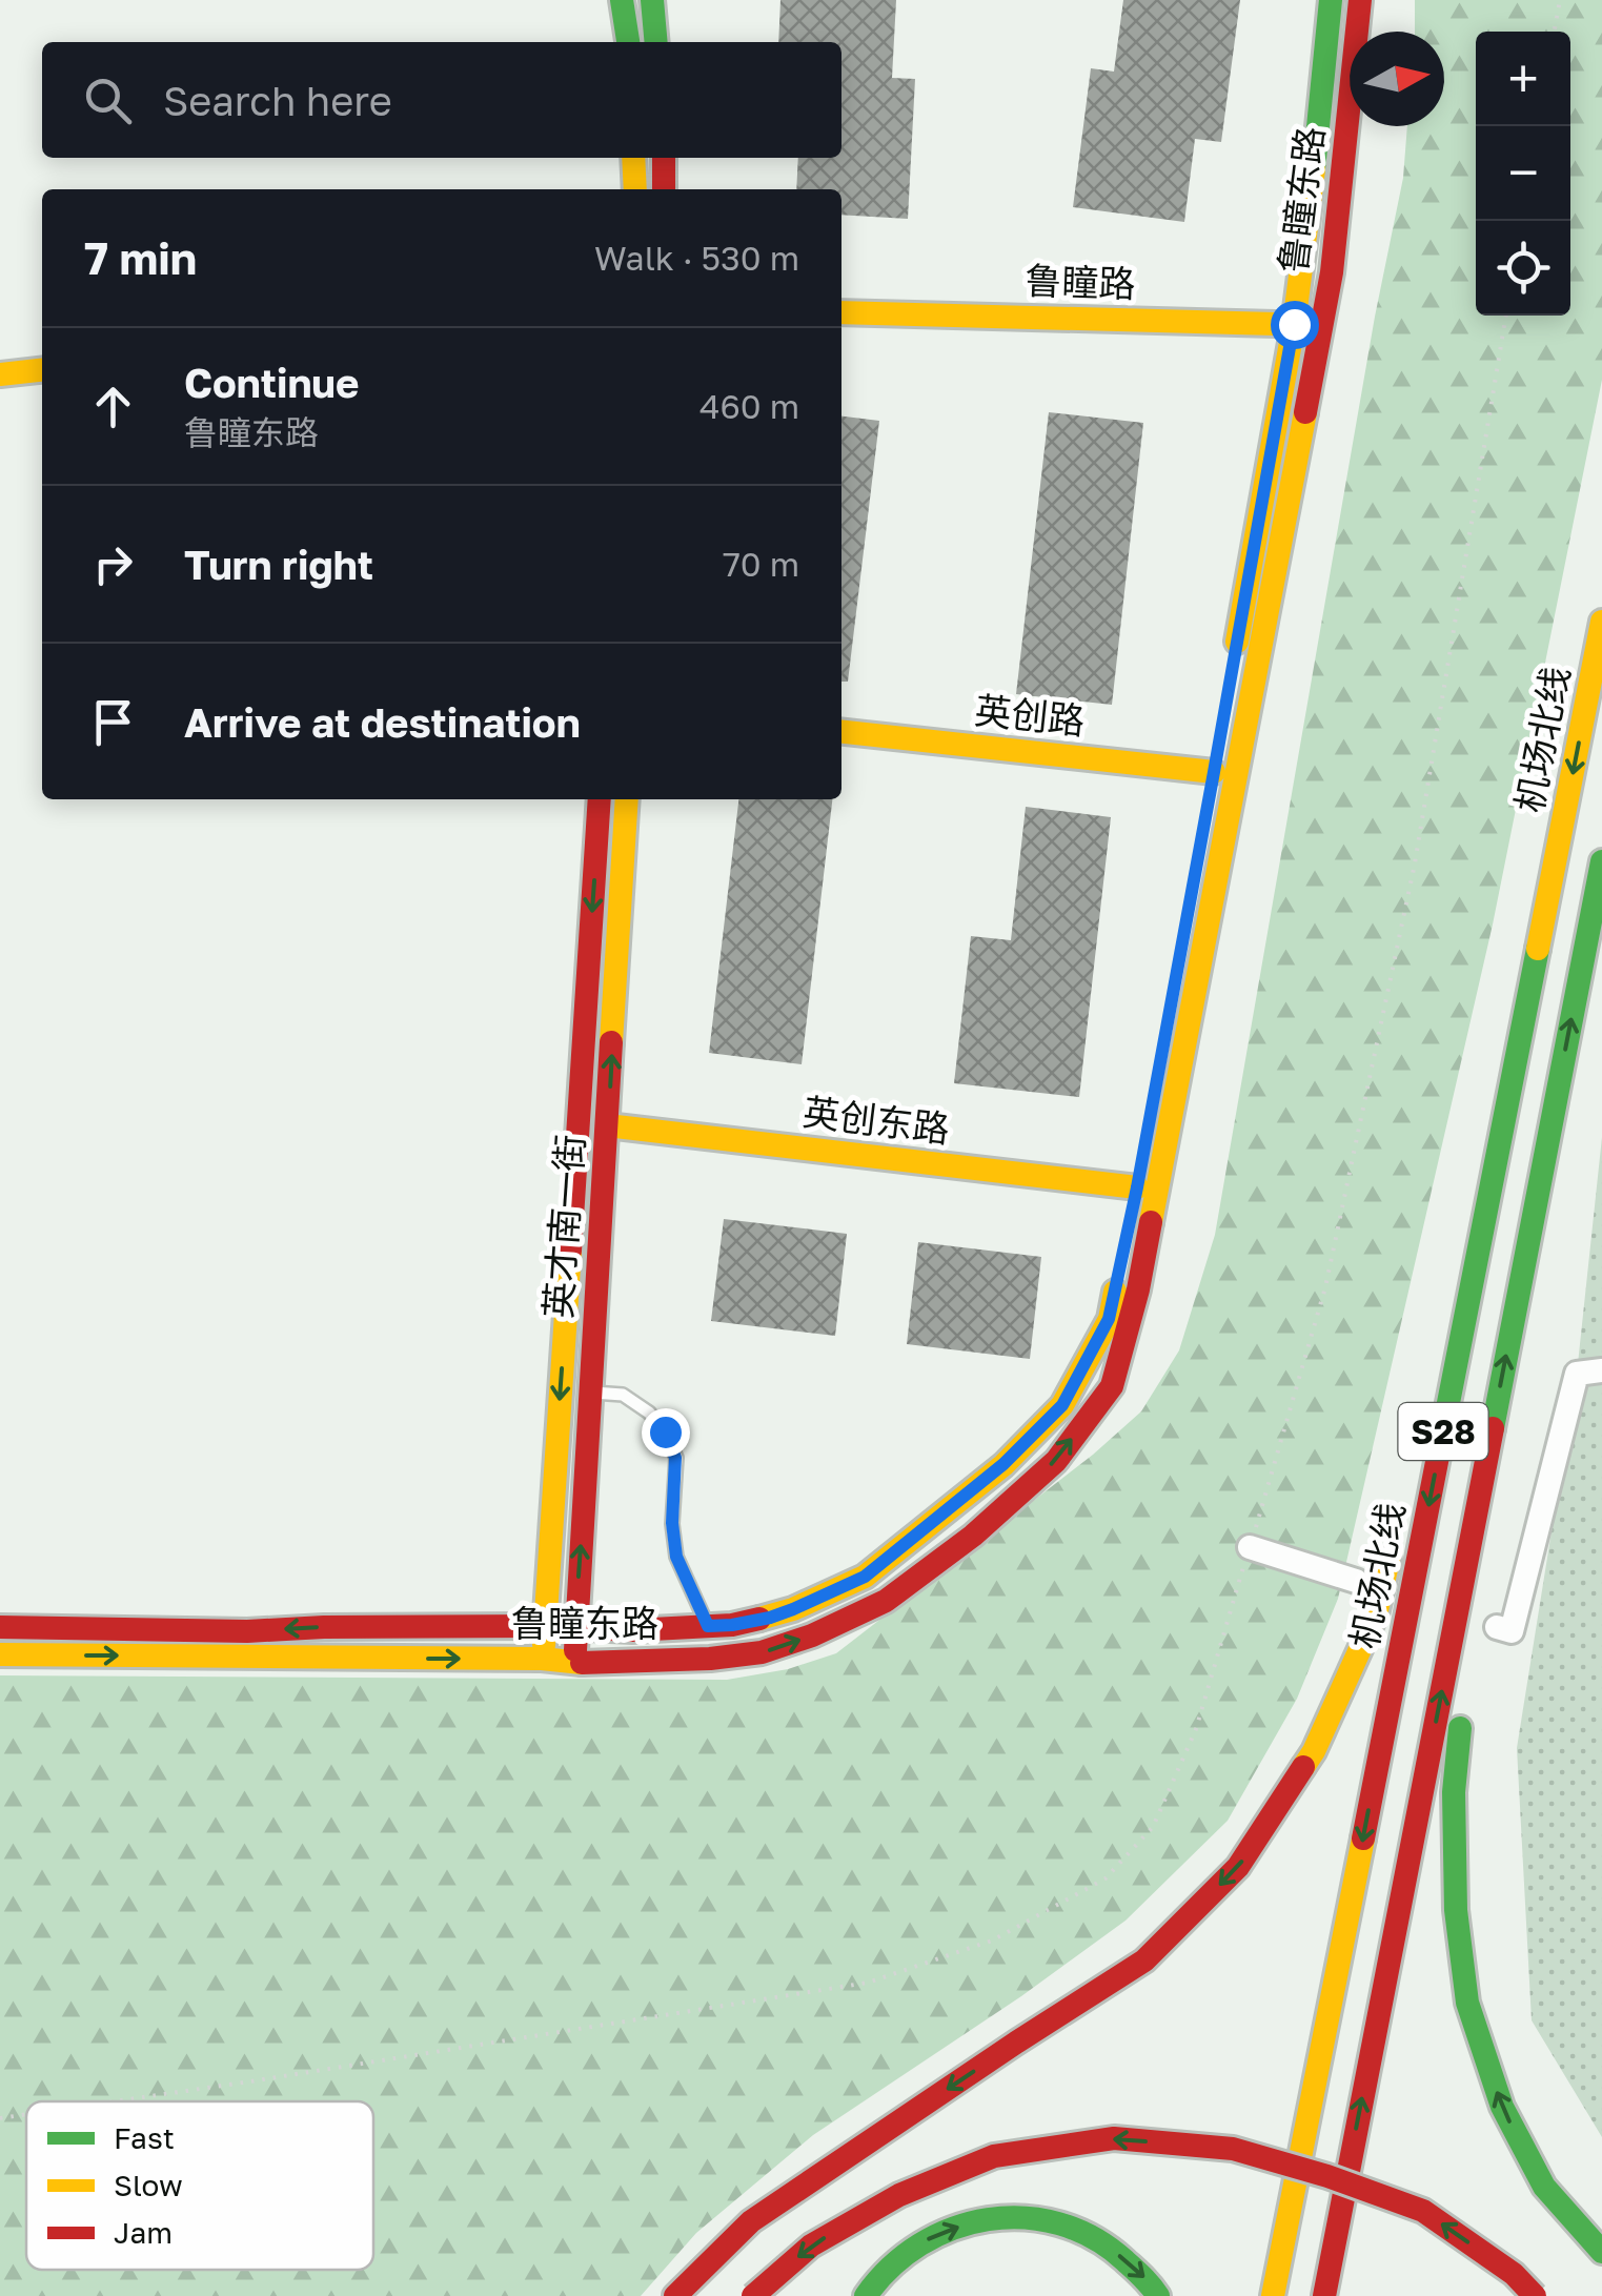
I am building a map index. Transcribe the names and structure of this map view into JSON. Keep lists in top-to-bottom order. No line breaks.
{"streets":{"main road":["鲁瞳东路","鲁瞳路","英创路","机场北线","英创东路","英才南一街","S28"]},"crossings":[["鲁瞳东路","鲁瞳路"],["鲁瞳东路","英创路"],["鲁瞳东路","英创东路"],["鲁瞳东路","英才南一街"],["英创东路","英才南一街"]],"legend":["Fast","Slow","Jam"],"north":"right","page":{"map_buttons":["+","−"],"search":"Search here","heading":["7 min","Walk · 530 m"],"list":[["Continue","鲁瞳东路","460 m"],["Turn right","70 m"],"Arrive at destination"]}}
